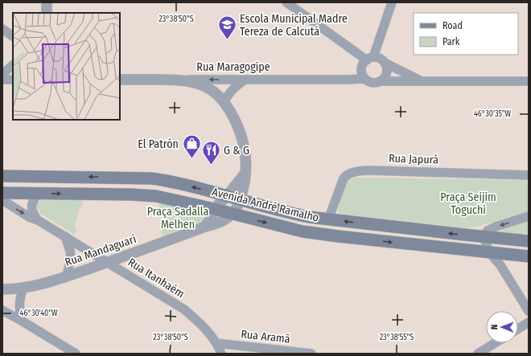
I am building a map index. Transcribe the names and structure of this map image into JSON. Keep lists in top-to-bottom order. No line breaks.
{"streets":{"main road":["Avenida André Ramalho"],"street":["Rua Maragogipe","Rua Japurá","Rua Mandaguari","Rua Itanhaém","Rua Aramã"]},"crossings":[["Rua Japurá","Avenida André Ramalho"],["Avenida André Ramalho","Rua Mandaguari"],["Rua Mandaguari","Rua Itanhaém"],["Rua Itanhaém","Rua Aramã"]],"parks":["Praça Seijim Toguchi","Praça Sadalla Melhen"],"places":{"school or university":["Escola Municipal Madre Tereza de Calcutá"],"shop":["El Patrón"],"restaurant":["G & G"]},"legend":["Road","Park"],"north":"left","coordinates":["23°38'50\"S","46°30'35\"W","46°30'40\"W","23°38'55\"S"]}
